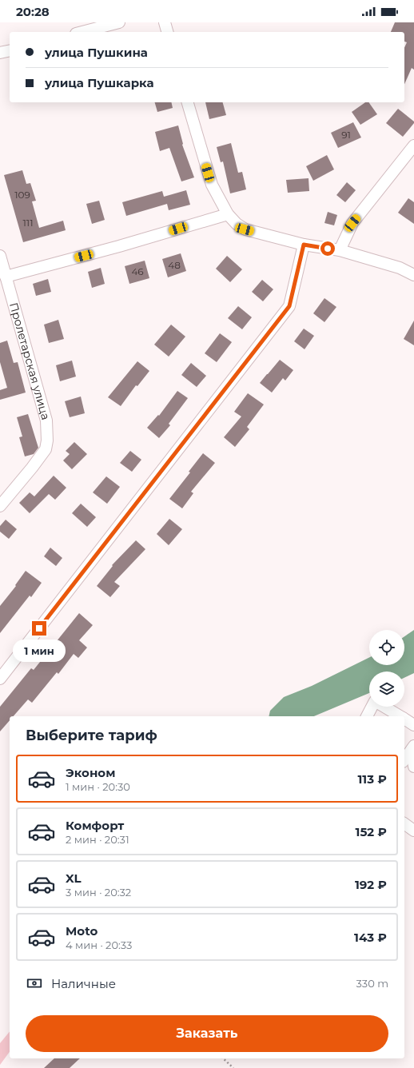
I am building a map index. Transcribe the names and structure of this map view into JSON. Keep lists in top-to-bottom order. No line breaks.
{"streets":{"street":["Пролетарская улица"]},"house_numbers":["91","109","111","48","46"],"page":{"status":"20:28","banner":["улица Пушкина","улица Пушкарка"],"bubble":"1 мин","heading":"Выберите тариф","list":[{"name":"Эконом","note":"1 мин · 20:30","value":"113 ₽"},{"name":"Комфорт","note":"2 мин · 20:31","value":"152 ₽"},{"name":"XL","note":"3 мин · 20:32","value":"192 ₽"},{"name":"Moto","note":"4 мин · 20:33","value":"143 ₽"}],"pay":["Наличные","330 m"],"buttons":"Заказать"}}
